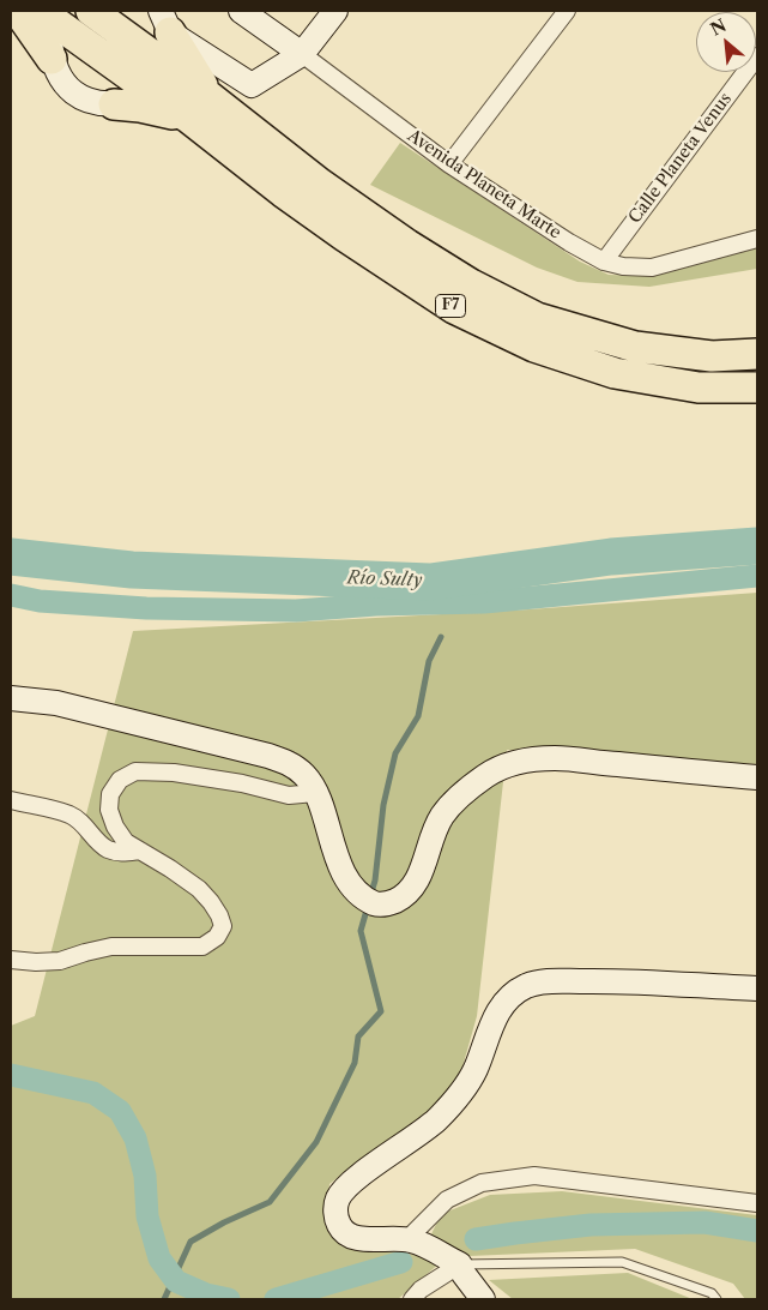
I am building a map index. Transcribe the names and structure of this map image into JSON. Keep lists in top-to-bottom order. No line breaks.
{"streets":{"highway":["F7"],"street":["Calle Planeta Venus","Avenida Planeta Marte"]},"crossings":[["Calle Planeta Venus","Avenida Planeta Marte"]],"water":["Río Sulty"],"north":"top left"}
